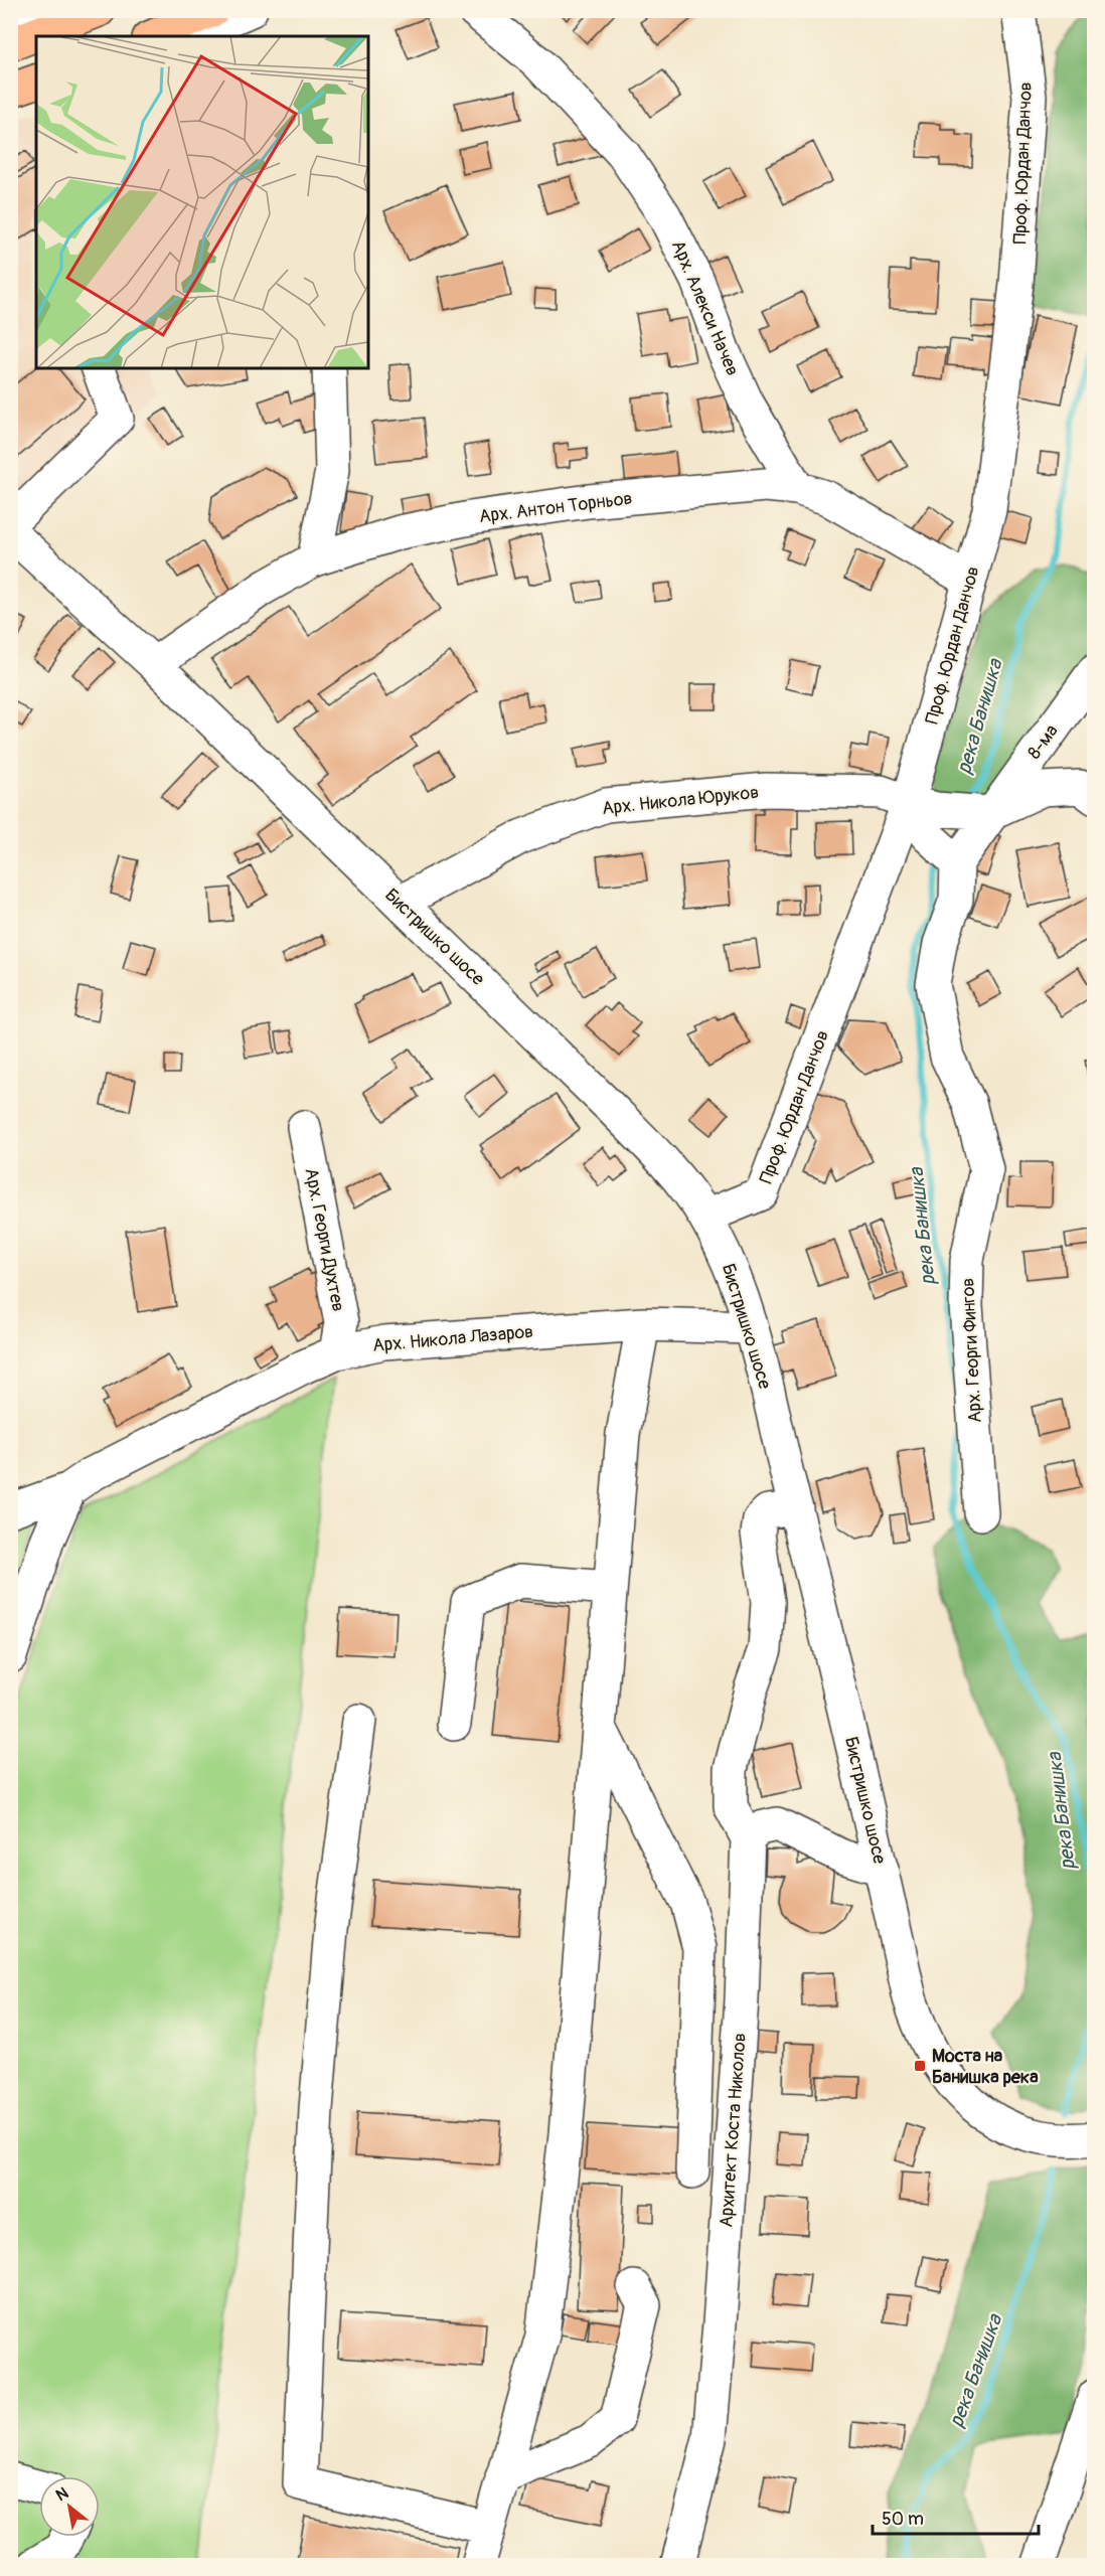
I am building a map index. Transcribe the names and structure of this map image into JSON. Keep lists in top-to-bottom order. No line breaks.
{"streets":{"street":["Проф. Юрдан Данчов","Арх. Алекси Начев","Арх. Антон Торньов","8-ма","Арх. Никола Юруков","Бистришко шосе","Арх. Георги Духтев","Арх. Никола Лазаров","Арх. Георги Фингов","Архитект Коста Николов"]},"crossings":[["Проф. Юрдан Данчов","Арх. Антон Торньов"],["Проф. Юрдан Данчов","Арх. Никола Юруков"],["Проф. Юрдан Данчов","Бистришко шосе"],["Арх. Алекси Начев","Арх. Антон Торньов"],["Арх. Антон Торньов","Бистришко шосе"],["Арх. Никола Юруков","Бистришко шосе"],["Бистришко шосе","Арх. Никола Лазаров"],["Арх. Георги Духтев","Арх. Никола Лазаров"]],"water":["река Банишка"],"places":{"transit":["Моста на Банишка река"]},"scale_bar":"50 m","north":"top left"}
